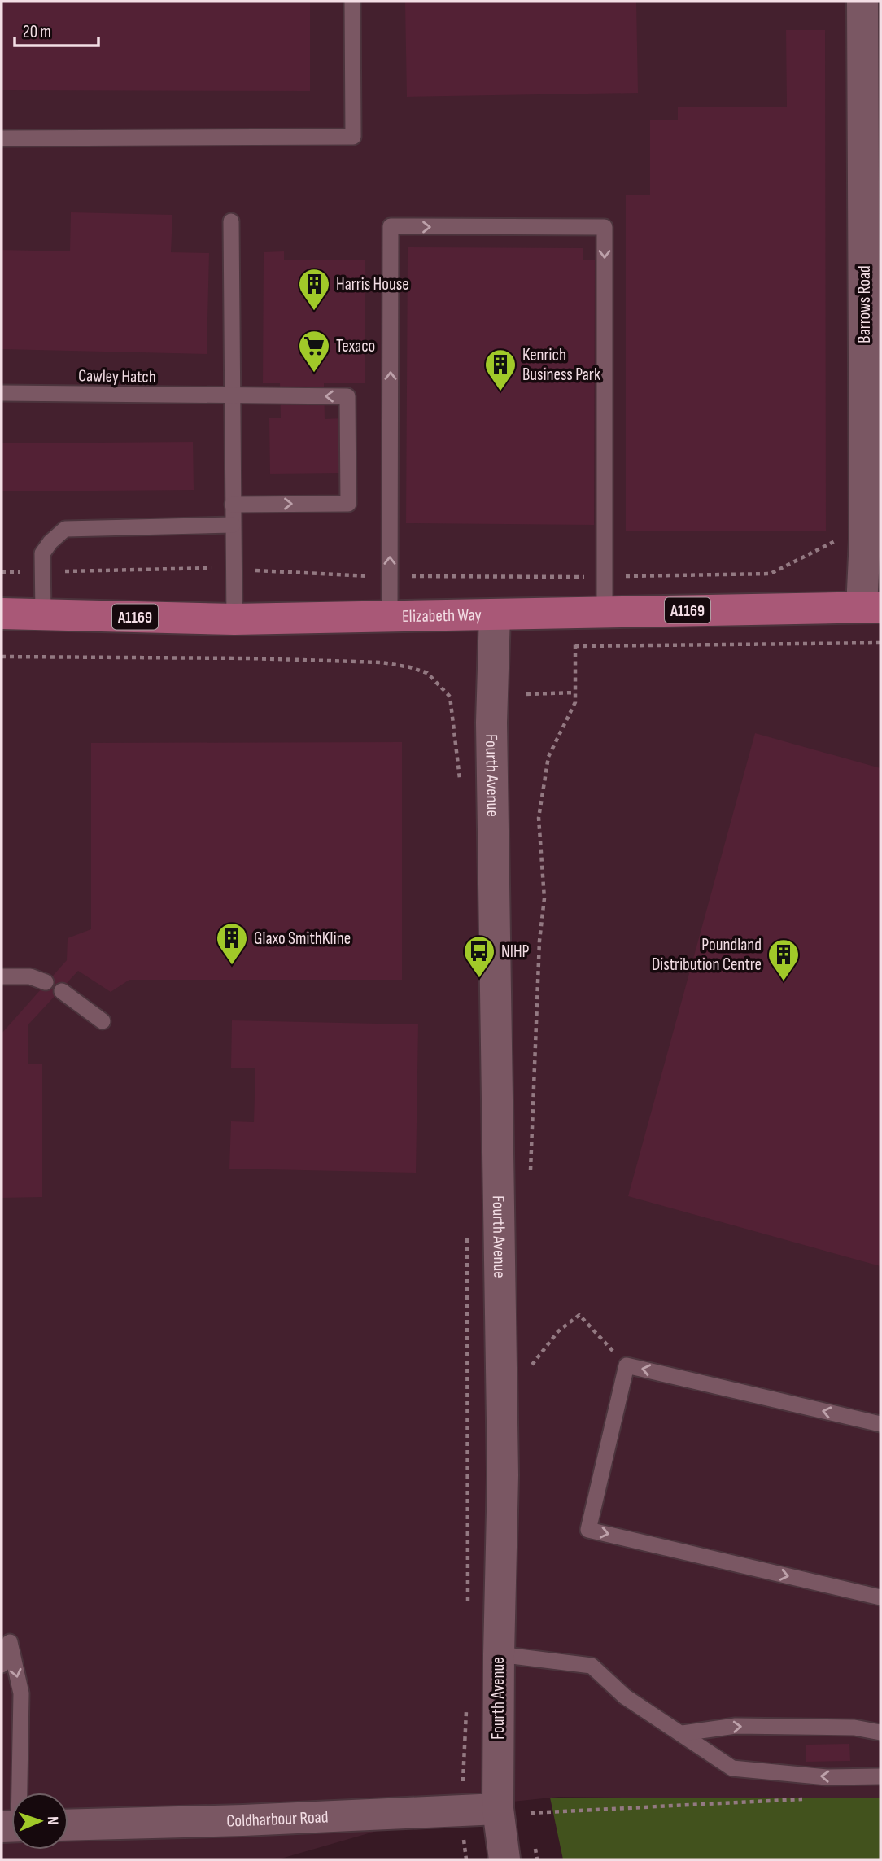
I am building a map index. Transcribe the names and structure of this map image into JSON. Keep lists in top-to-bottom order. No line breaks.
{"streets":{"main road":["A1169","Elizabeth Way"],"street":["Barrows Road","Fourth Avenue","Coldharbour Road"],"lane":["Cawley Hatch"]},"crossings":[["Barrows Road","Elizabeth Way"],["Elizabeth Way","Fourth Avenue"],["Fourth Avenue","Coldharbour Road"]],"places":{"building":["Harris House","Kenrich Business Park","Glaxo SmithKline","Poundland Distribution Centre"],"supermarket":["Texaco"],"bus stop":["NIHP"]},"scale_bar":"20 m","north":"right"}
